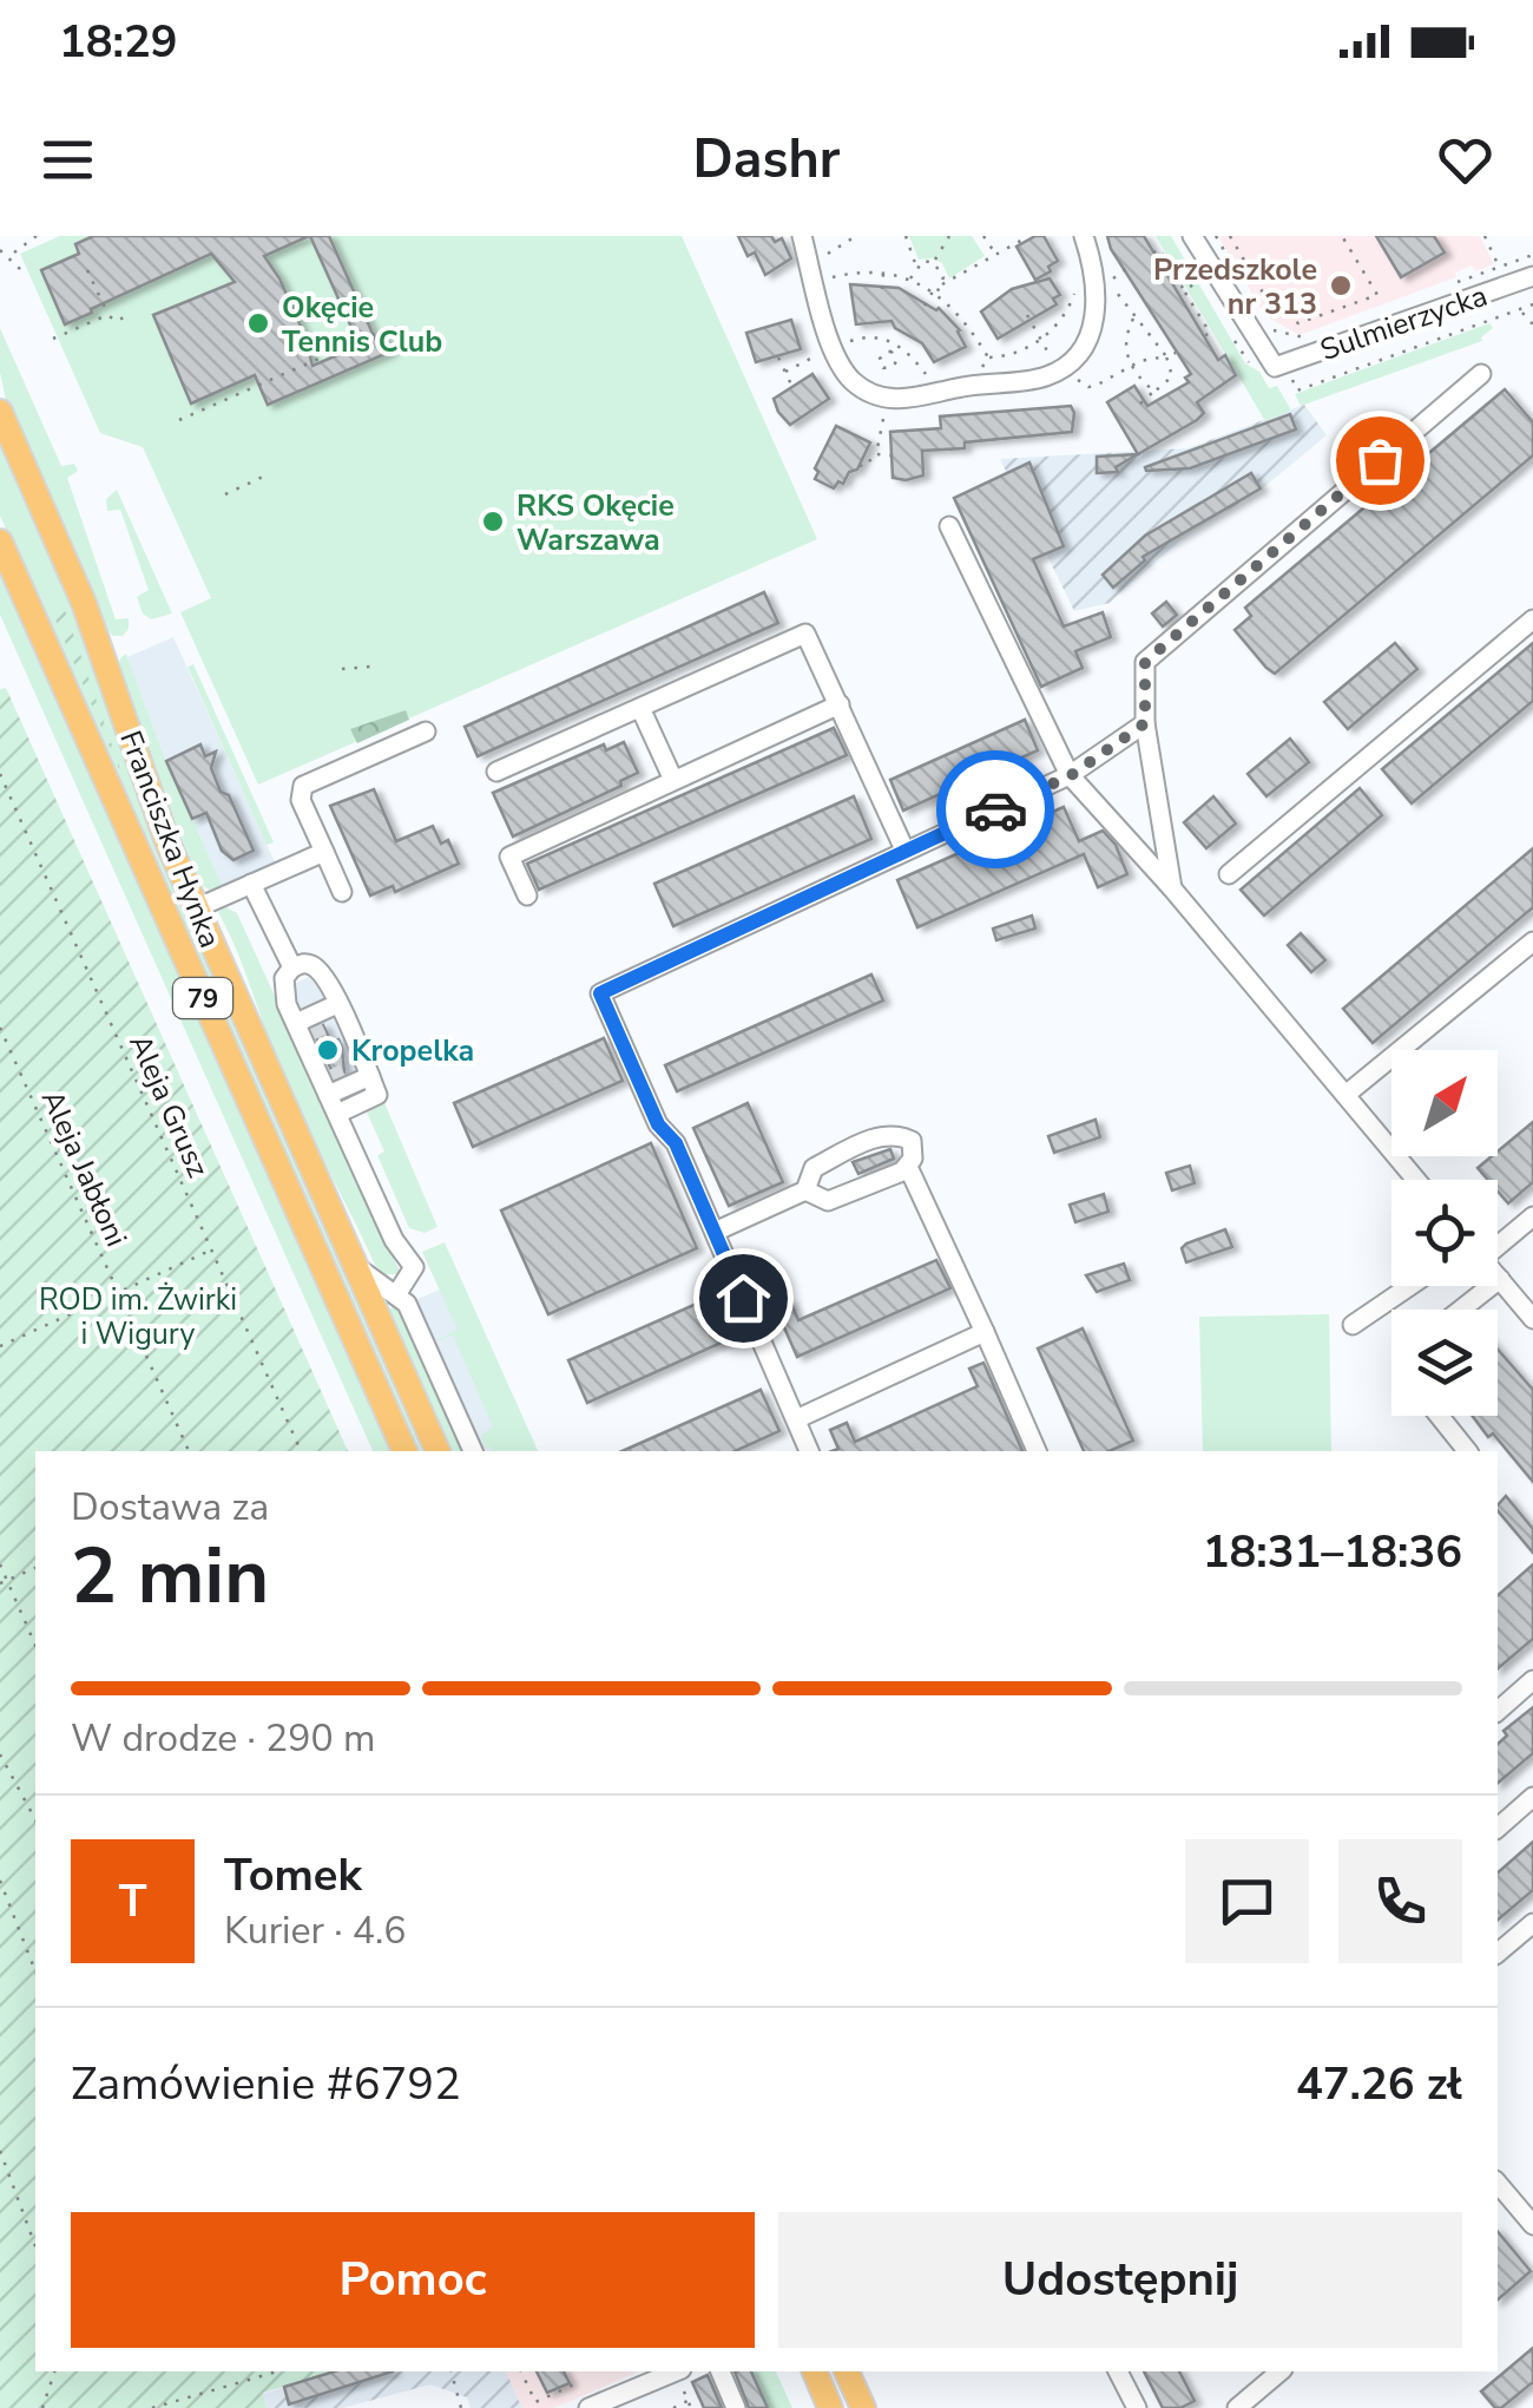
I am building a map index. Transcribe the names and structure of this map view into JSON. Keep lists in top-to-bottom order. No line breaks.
{"streets":{"main road":["Franciszka Hynka","79"],"street":["Sulmierzycka"],"path":["Aleja Grusz","Aleja Jabłoni"]},"parks":["ROD im. Żwirki i Wigury"],"places":["Przedszkole nr 313","Okęcie Tennis Club","RKS Okęcie Warszawa","Kropelka"],"north":"top right","page":{"status":"18:29","header":"Dashr","heading":["2 min","Dostawa za","18:31–18:36"],"panel":["Tomek","Kurier · 4.6","Zamówienie #6792","47.26 zł"],"bar":"W drodze · 290 m","round":"T","buttons":["Pomoc","Udostępnij"]}}
